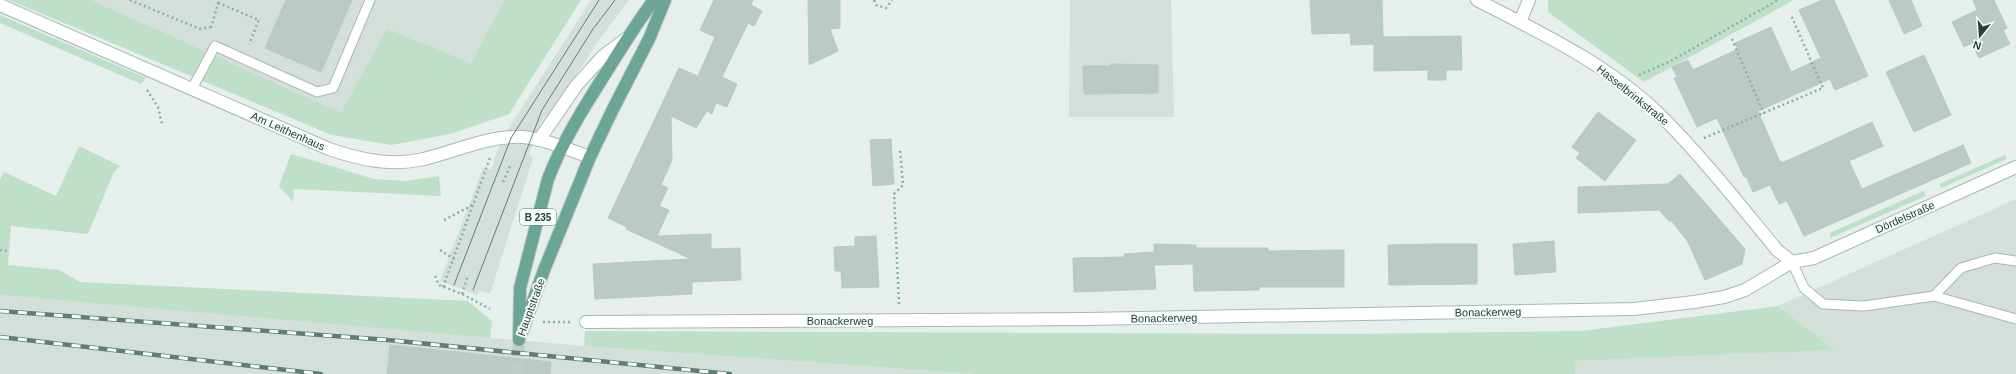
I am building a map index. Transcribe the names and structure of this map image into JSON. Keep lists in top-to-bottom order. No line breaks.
{"streets":{"main road":["B 235","Hauptstraße"],"street":["Hasselbrinkstraße","Am Leithenhaus","Dördelstraße","Bonackerweg"]},"crossings":[["Hasselbrinkstraße","Dördelstraße"],["Hasselbrinkstraße","Bonackerweg"],["Am Leithenhaus","Hauptstraße"],["Dördelstraße","Bonackerweg"]],"north":"bottom"}
